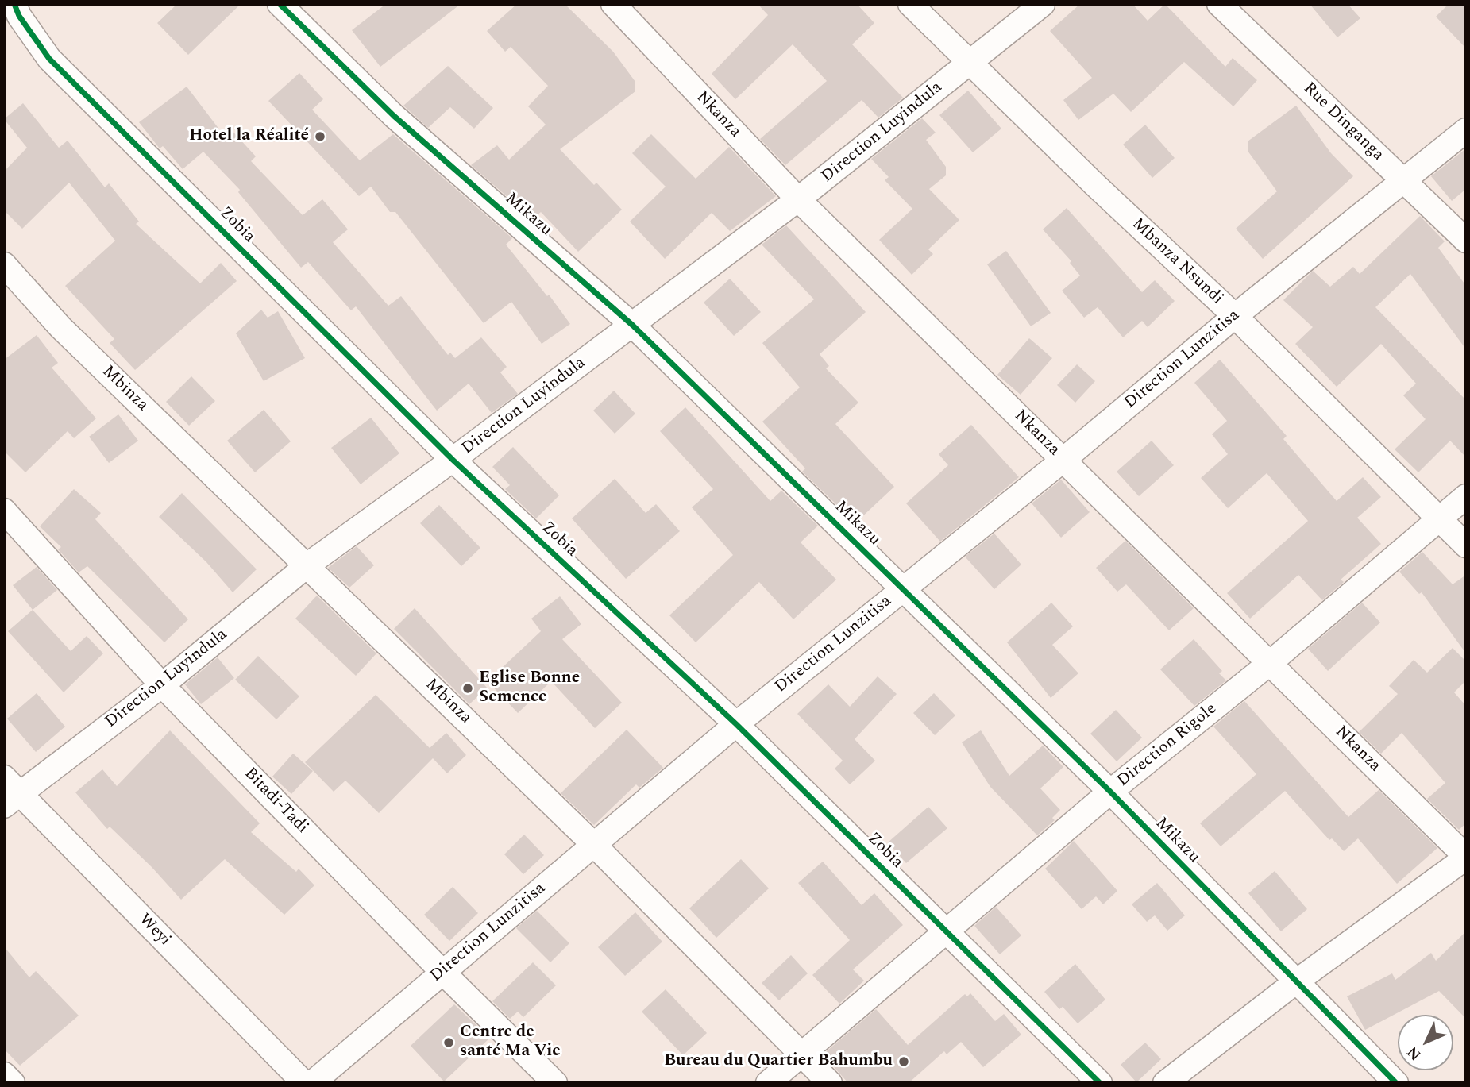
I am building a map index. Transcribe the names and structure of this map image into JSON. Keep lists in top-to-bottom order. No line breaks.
{"streets":{"street":["Nkanza","Rue Dinganga","Direction Luyindula","Mikazu","Zobia","Mbanza Nsundi","Direction Lunzitisa","Mbinza","Direction Rigole","Bitadi-Tadi","Weyi"]},"crossings":[["Nkanza","Direction Luyindula"],["Nkanza","Direction Lunzitisa"],["Nkanza","Direction Rigole"],["Rue Dinganga","Direction Lunzitisa"],["Direction Luyindula","Mikazu"],["Direction Luyindula","Zobia"],["Direction Luyindula","Mbanza Nsundi"],["Direction Luyindula","Mbinza"],["Direction Luyindula","Bitadi-Tadi"],["Direction Luyindula","Weyi"],["Mikazu","Direction Lunzitisa"],["Mikazu","Direction Rigole"],["Zobia","Direction Lunzitisa"],["Zobia","Direction Rigole"],["Mbanza Nsundi","Direction Lunzitisa"],["Mbanza Nsundi","Direction Rigole"],["Direction Lunzitisa","Mbinza"],["Direction Lunzitisa","Bitadi-Tadi"],["Mbinza","Direction Rigole"]],"places":["Hotel la Réalité","Eglise Bonne Semence","Centre de santé Ma Vie","Bureau du Quartier Bahumbu"],"north":"bottom left"}
